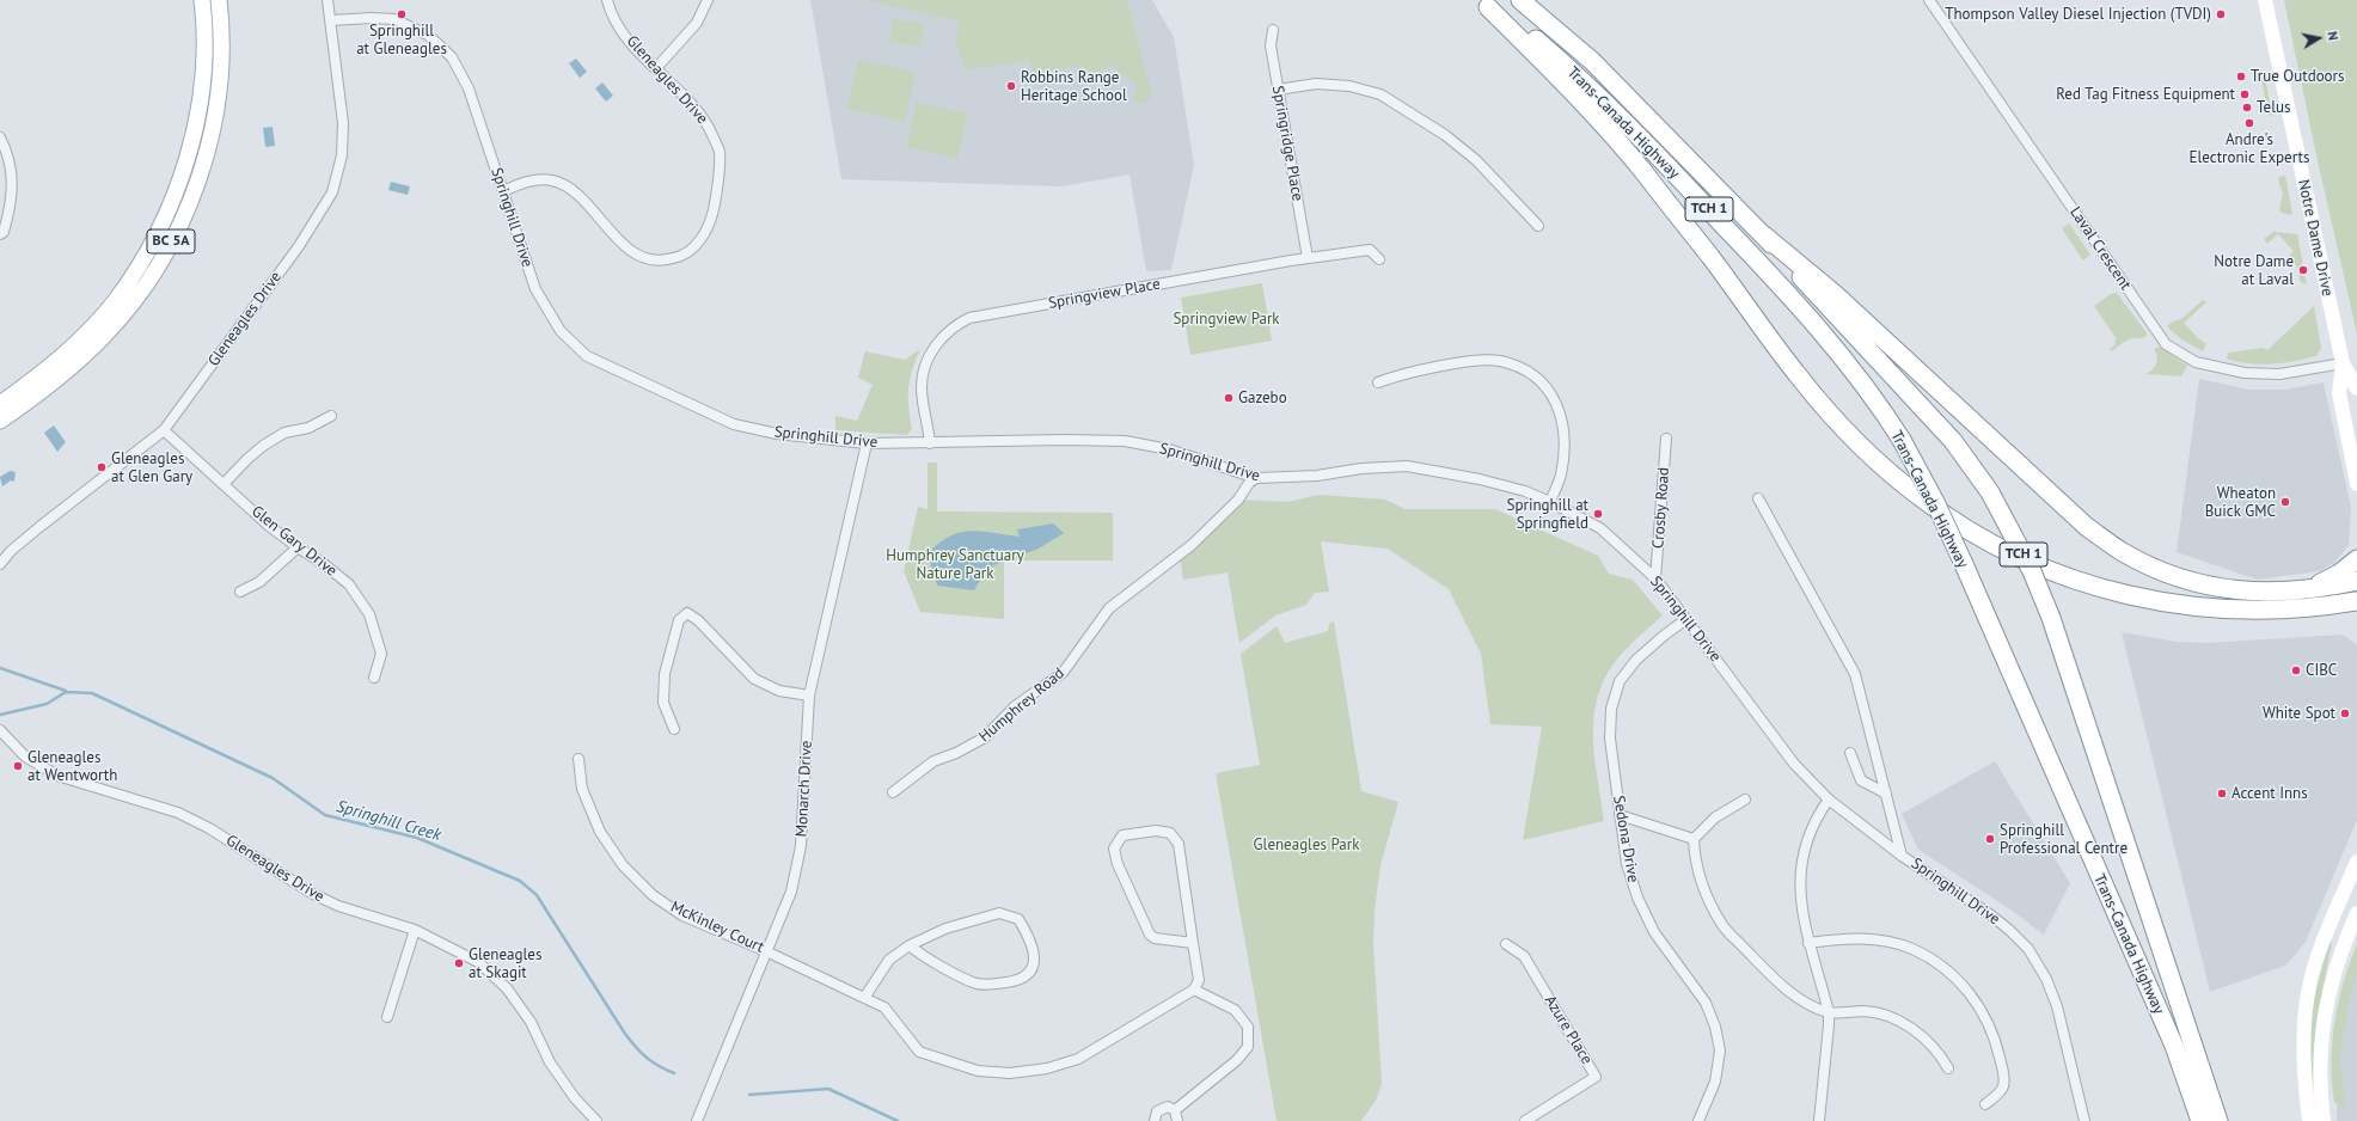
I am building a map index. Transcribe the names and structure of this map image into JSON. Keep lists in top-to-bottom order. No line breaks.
{"streets":{"highway":["Trans-Canada Highway","TCH 1"],"main road":["BC 5A"],"street":["Gleneagles Drive","Springridge Place","Springhill Drive","Notre Dame Drive","Laval Crescent","Springview Place","Crosby Road","Glen Gary Drive","Humphrey Road","Monarch Drive","Sedona Drive","McKinley Court","Azure Place"]},"crossings":[["Gleneagles Drive","Springhill Drive"],["Gleneagles Drive","Glen Gary Drive"],["Springridge Place","Springview Place"],["Springhill Drive","Springview Place"],["Springhill Drive","Crosby Road"],["Springhill Drive","Humphrey Road"],["Springhill Drive","Monarch Drive"],["Springhill Drive","Sedona Drive"],["Notre Dame Drive","Laval Crescent"],["Monarch Drive","McKinley Court"]],"water":["Springhill Creek"],"parks":["Springview Park","Humphrey Sanctuary Nature Park","Gleneagles Park"],"places":["Springhill at Gleneagles","Thompson Valley Diesel Injection (TVDI)","True Outdoors","Robbins Range Heritage School","Red Tag Fitness Equipment","Telus","Andre's Electronic Experts","Notre Dame at Laval","Gazebo","Gleneagles at Glen Gary","Wheaton Buick GMC","Springhill at Springfield","CIBC","White Spot","Gleneagles at Wentworth","Accent Inns","Springhill Professional Centre","Gleneagles at Skagit"],"north":"right"}
